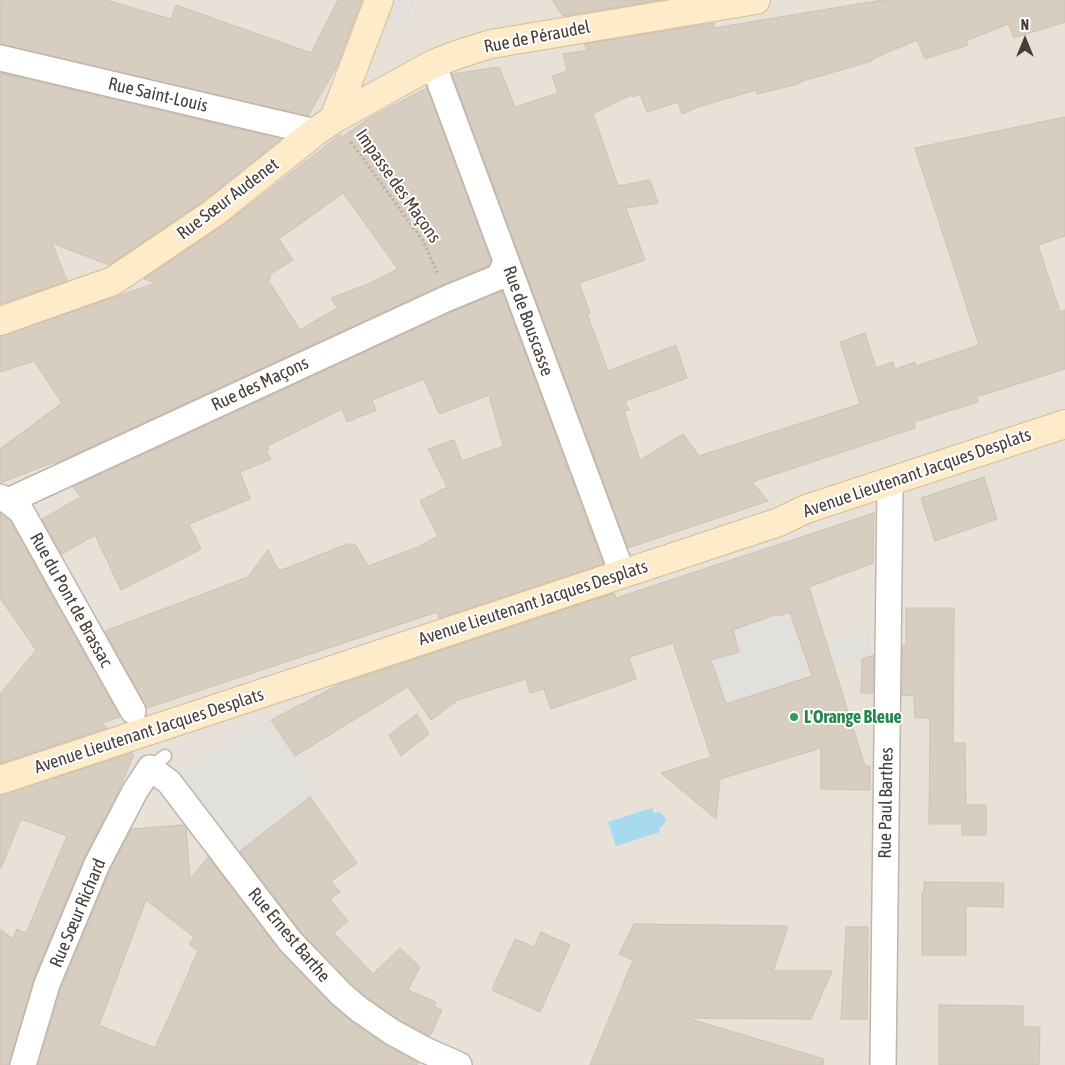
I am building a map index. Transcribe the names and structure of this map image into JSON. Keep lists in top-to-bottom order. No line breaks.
{"streets":{"main road":["Rue de Péraudel","Rue Sœur Audenet","Avenue Lieutenant Jacques Desplats"],"street":["Rue Saint-Louis","Rue de Bouscasse","Rue des Maçons","Rue du Pont de Brassac","Rue Paul Barthes","Rue Sœur Richard","Rue Ernest Barthe"],"path":["Impasse des Maçons"]},"crossings":[["Rue de Péraudel","Rue Saint-Louis"],["Rue de Péraudel","Impasse des Maçons"],["Rue de Péraudel","Rue Sœur Audenet"],["Rue de Péraudel","Rue de Bouscasse"],["Rue Saint-Louis","Impasse des Maçons"],["Rue Saint-Louis","Rue Sœur Audenet"],["Impasse des Maçons","Rue Sœur Audenet"],["Impasse des Maçons","Rue des Maçons"],["Rue de Bouscasse","Rue des Maçons"],["Rue de Bouscasse","Avenue Lieutenant Jacques Desplats"],["Rue des Maçons","Rue du Pont de Brassac"],["Avenue Lieutenant Jacques Desplats","Rue Paul Barthes"],["Rue Sœur Richard","Rue Ernest Barthe"]],"places":["L'Orange Bleue"],"north":"top"}
